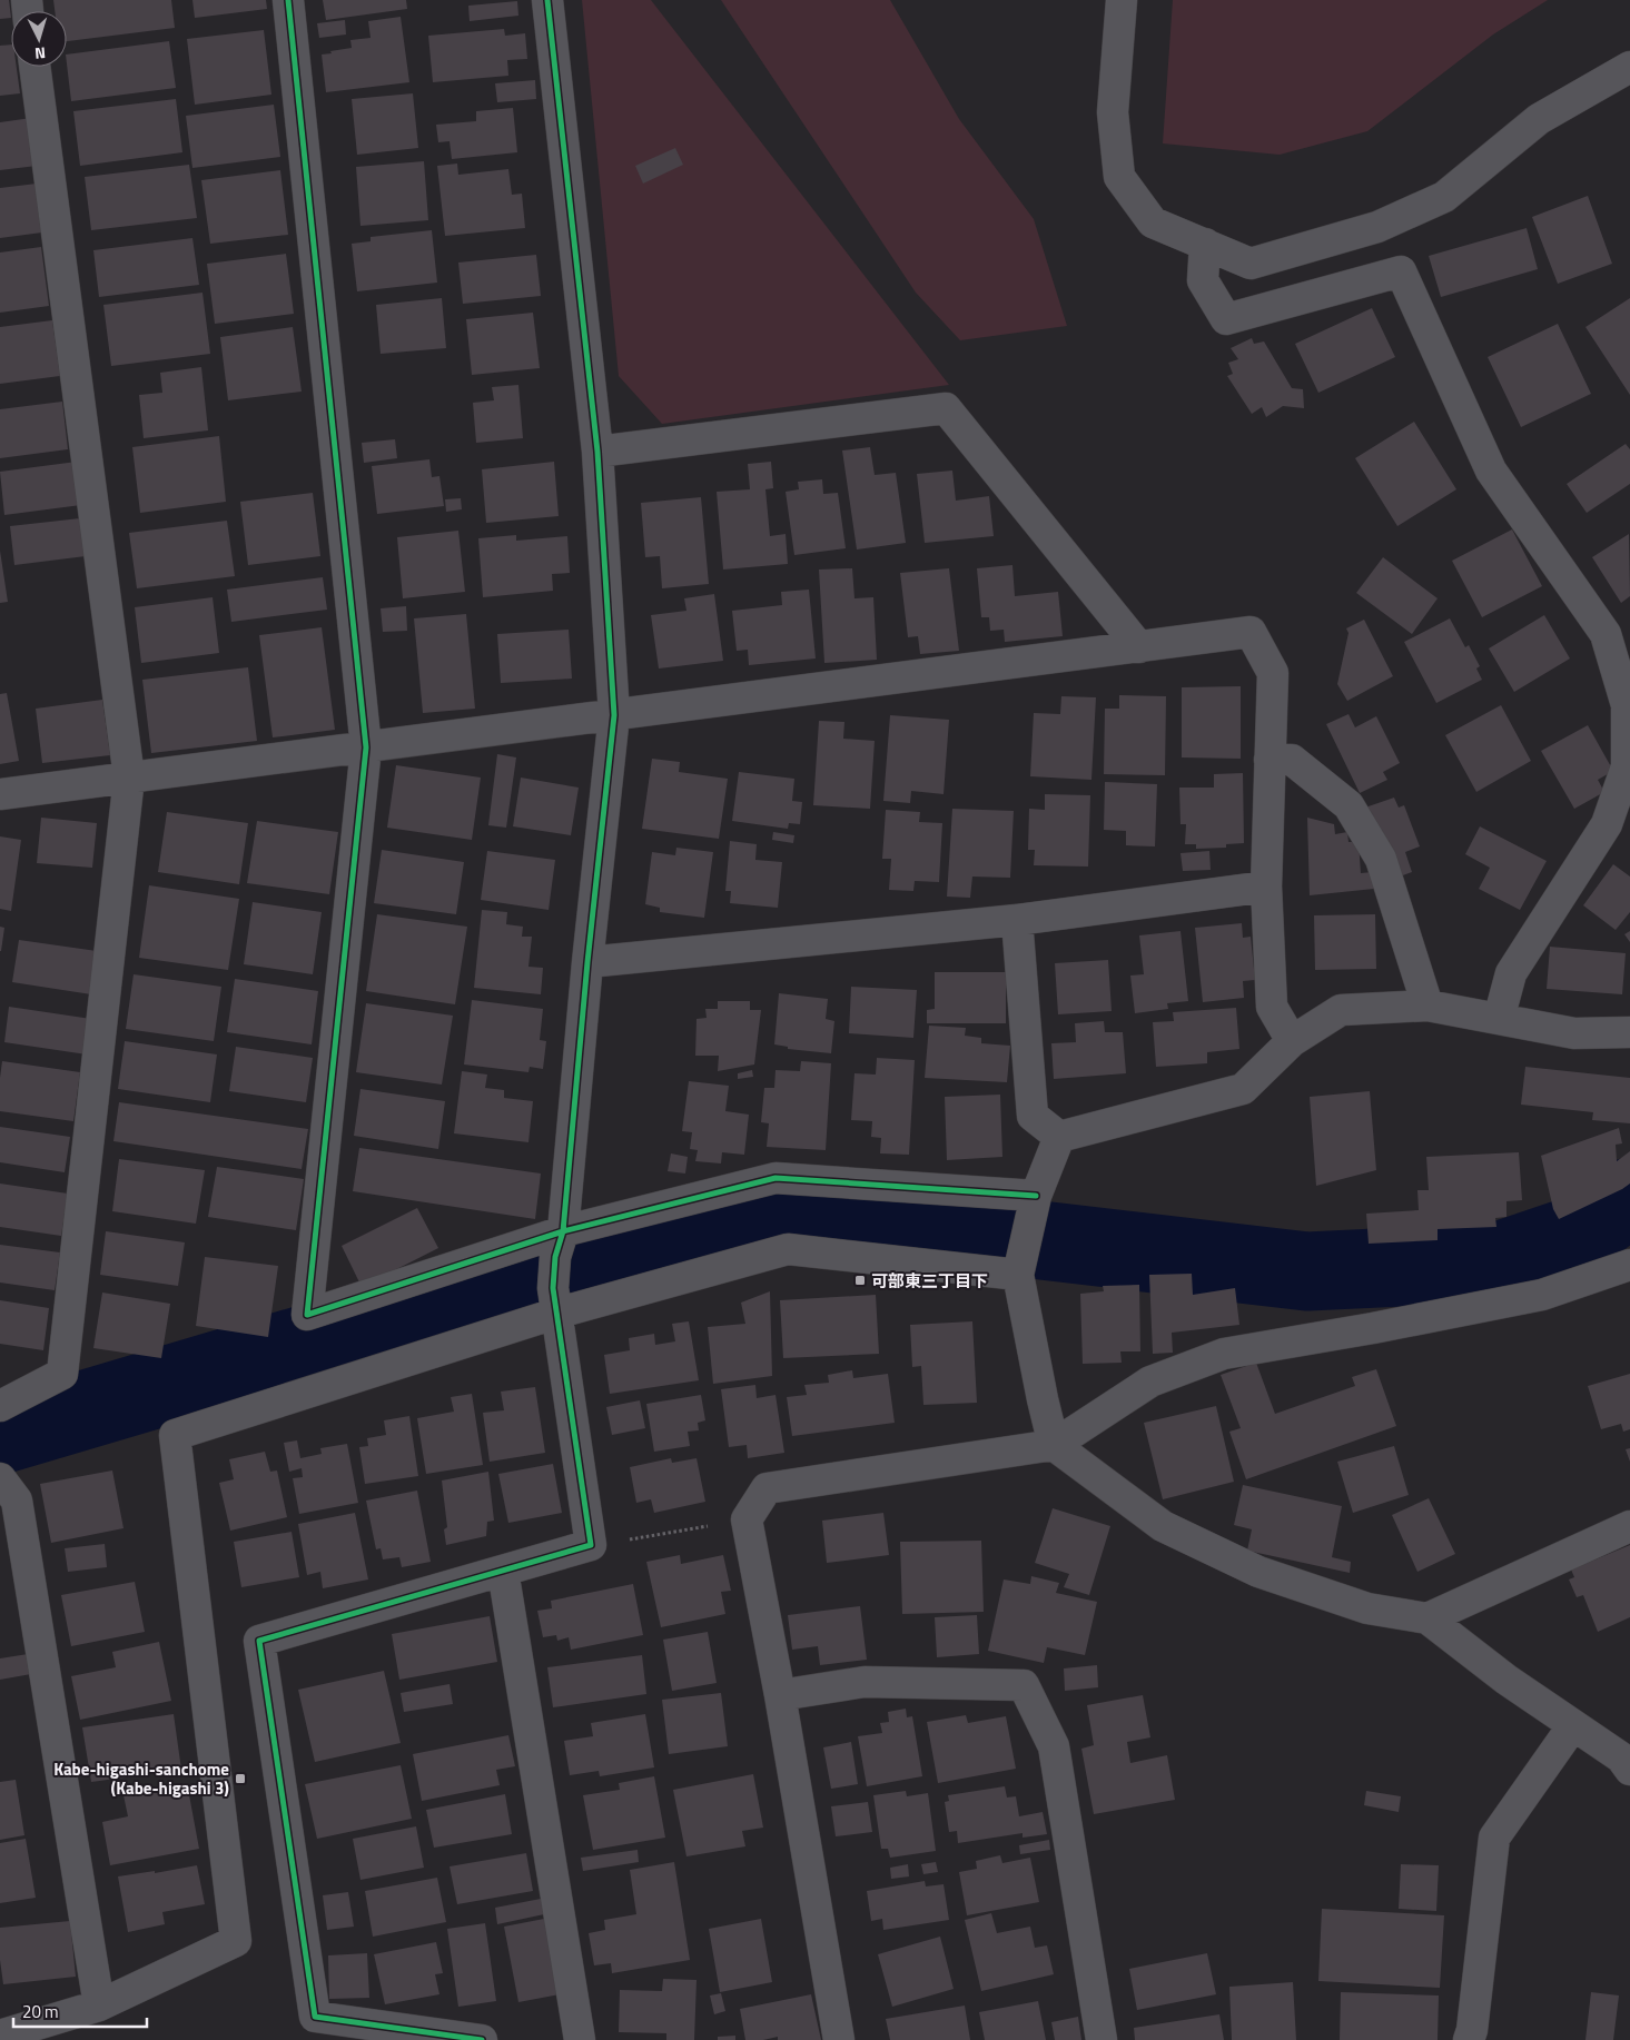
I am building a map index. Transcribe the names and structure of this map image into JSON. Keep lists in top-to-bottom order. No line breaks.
{"places":{"transit":["可部東三丁目下","Kabe-higashi-sanchome (Kabe-higashi 3)"]},"scale_bar":"20 m","north":"bottom"}
